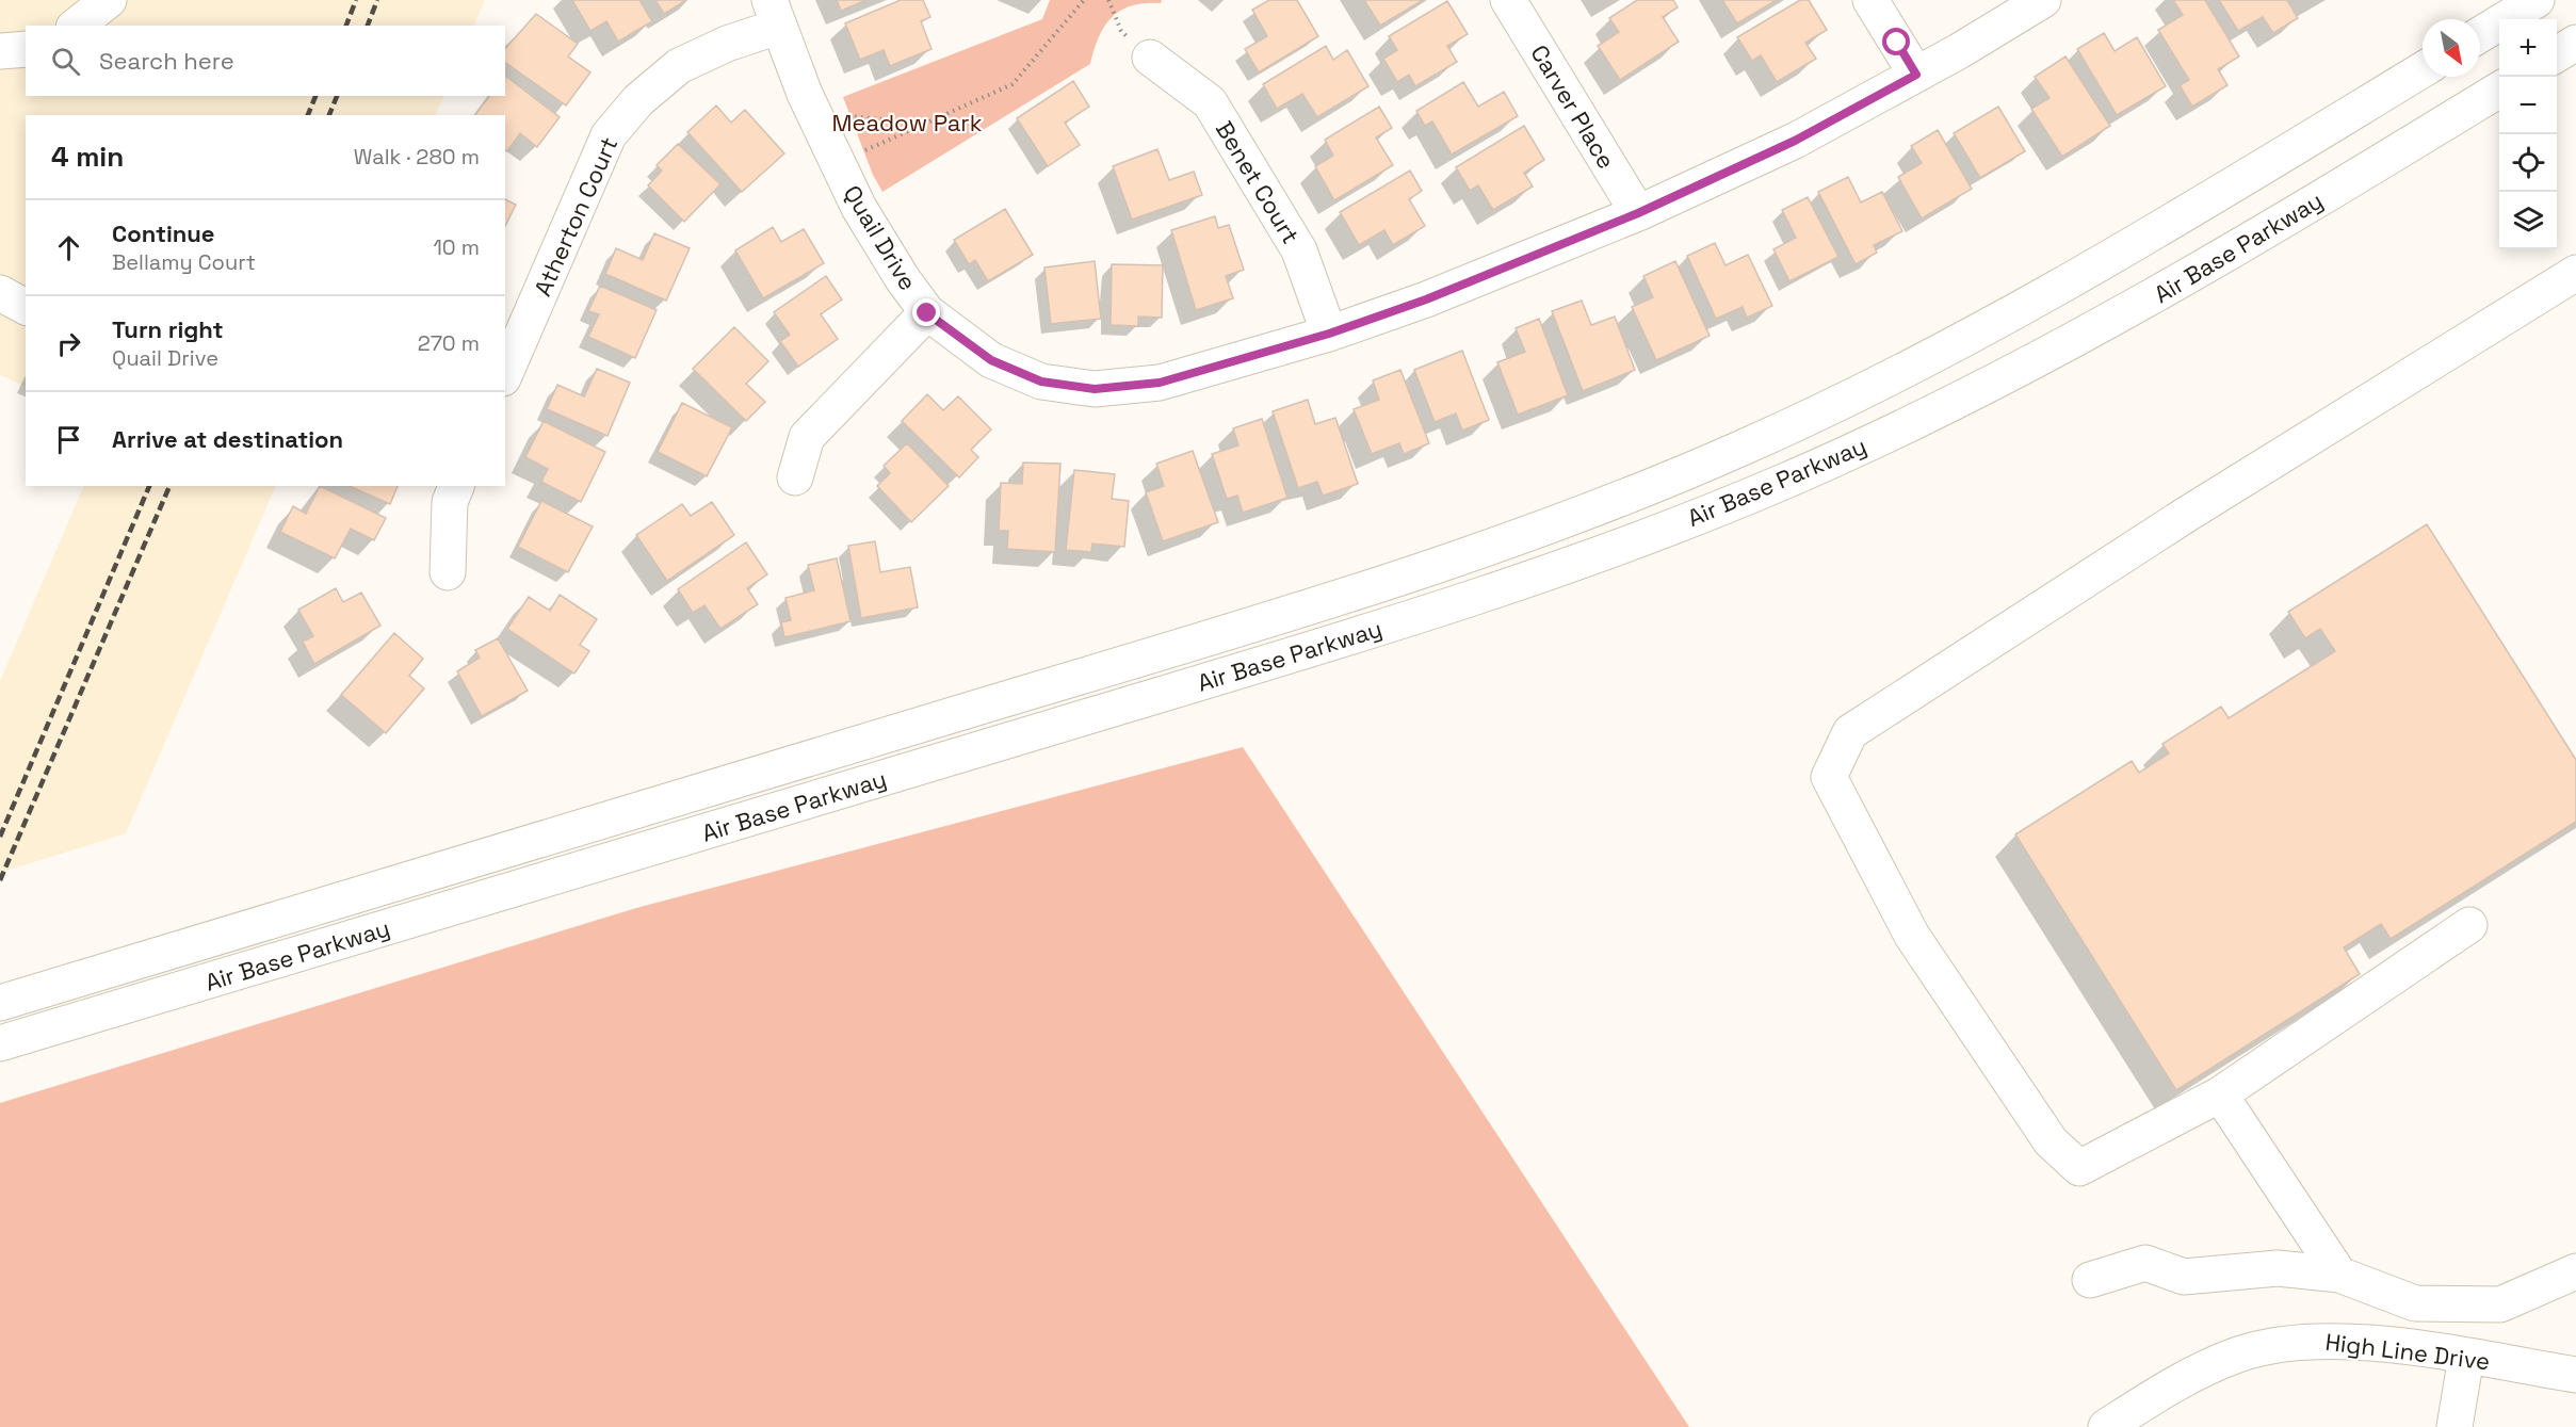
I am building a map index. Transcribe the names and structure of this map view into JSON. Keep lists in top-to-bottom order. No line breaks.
{"streets":{"main road":["Carver Place","Benet Court","Atherton Court","Quail Drive","Air Base Parkway","High Line Drive"]},"crossings":[["Carver Place","Quail Drive"],["Benet Court","Quail Drive"],["Atherton Court","Quail Drive"]],"parks":["Meadow Park"],"north":"bottom right","page":{"map_buttons":["+","−"],"search":"Search here","heading":["4 min","Walk · 280 m"],"list":[["Continue","Bellamy Court","10 m"],["Turn right","Quail Drive","270 m"],"Arrive at destination"]}}
